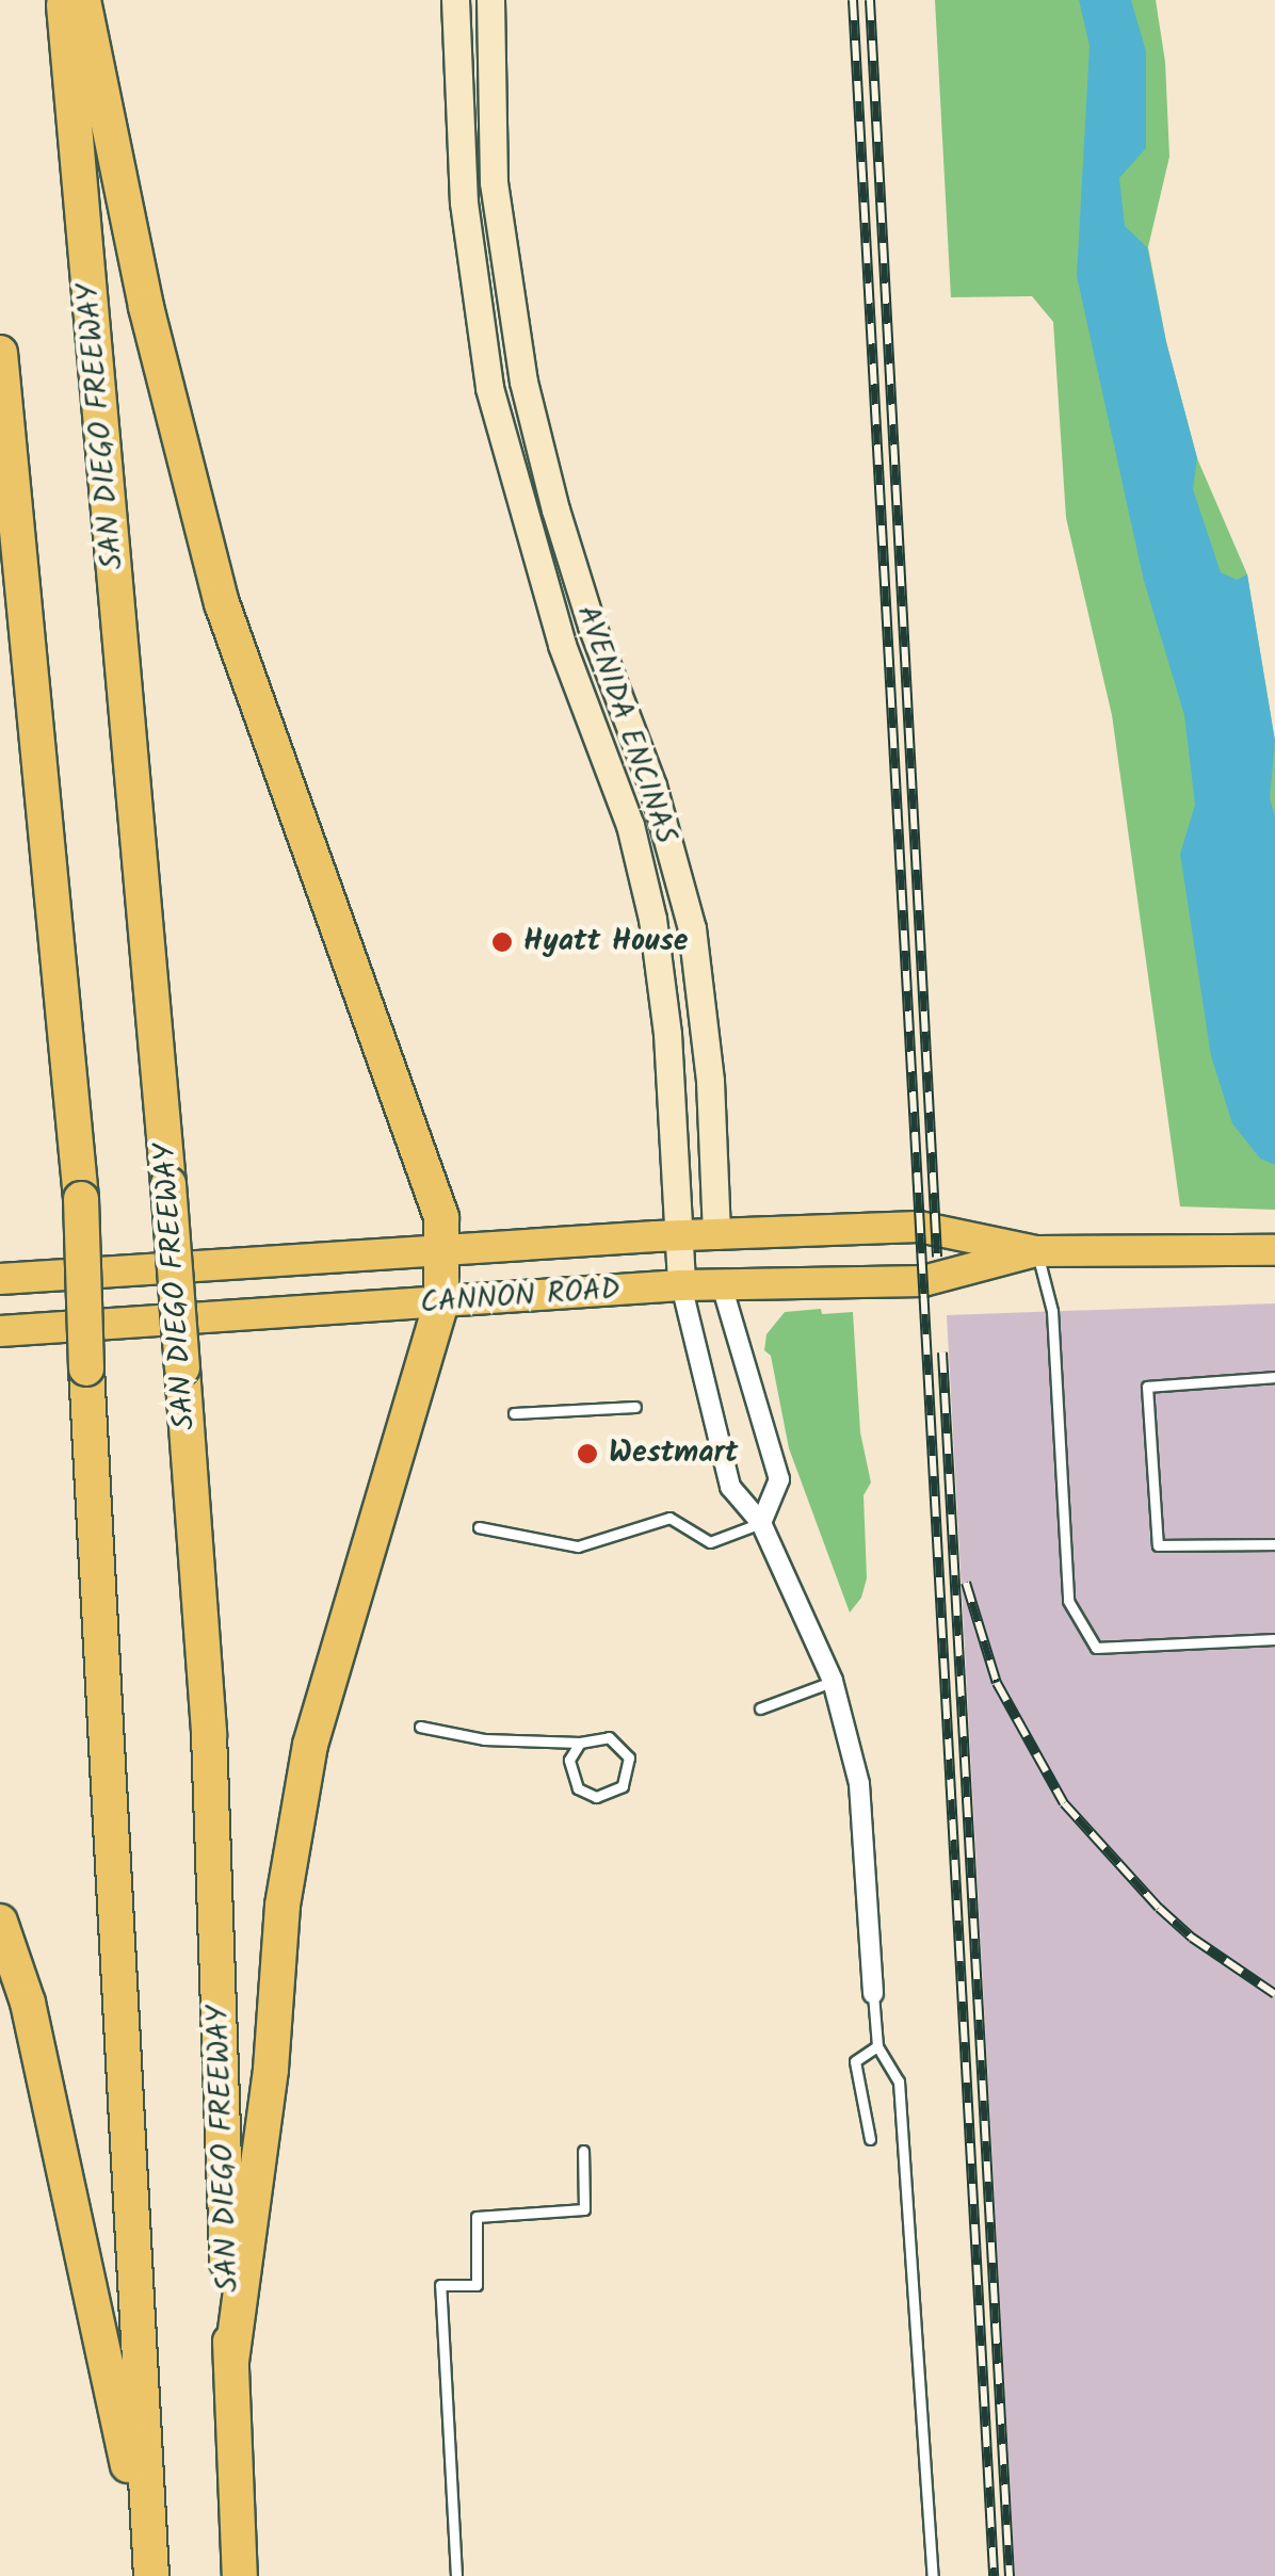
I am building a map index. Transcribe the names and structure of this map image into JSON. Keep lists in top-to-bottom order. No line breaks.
{"streets":{"highway":["SAN DIEGO FREEWAY"],"main road":["CANNON ROAD"],"street":["AVENIDA ENCINAS"]},"crossings":[["AVENIDA ENCINAS","CANNON ROAD"]],"places":["Hyatt House","Westmart"]}
